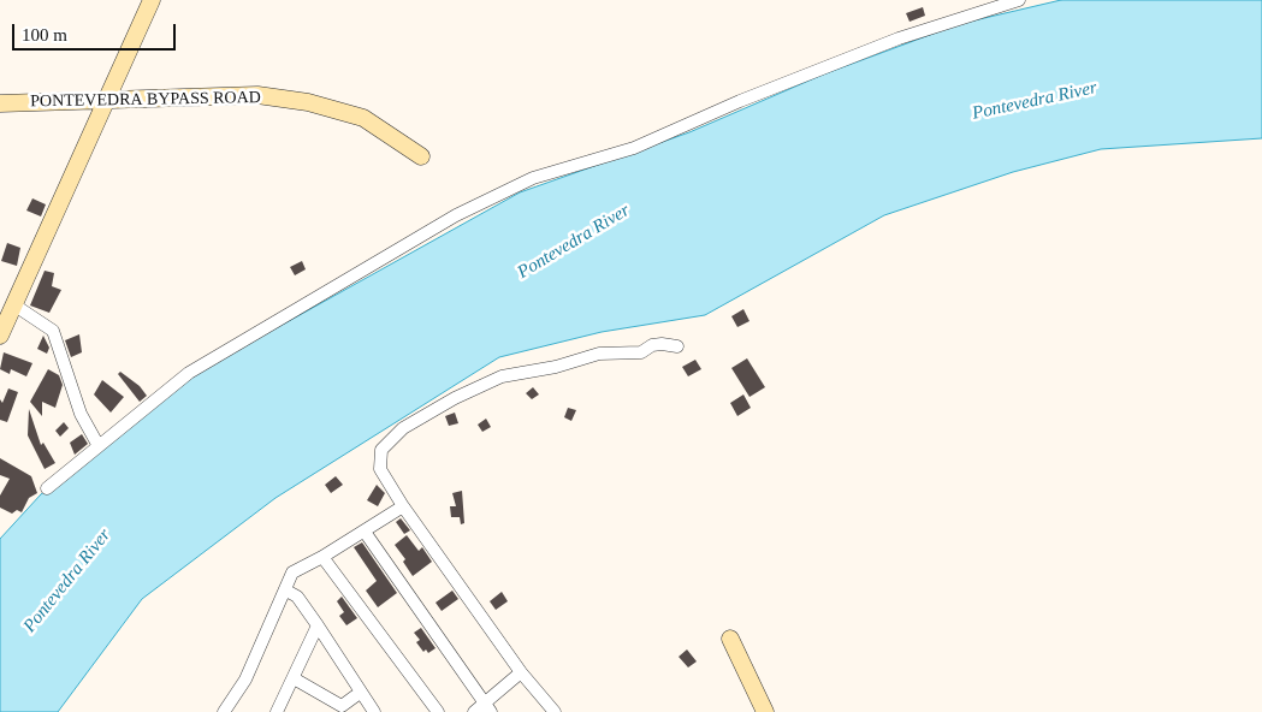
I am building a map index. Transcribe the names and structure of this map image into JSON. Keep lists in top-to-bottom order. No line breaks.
{"streets":{"main road":["PONTEVEDRA BYPASS ROAD"]},"water":["Pontevedra River"],"scale_bar":"100 m"}
